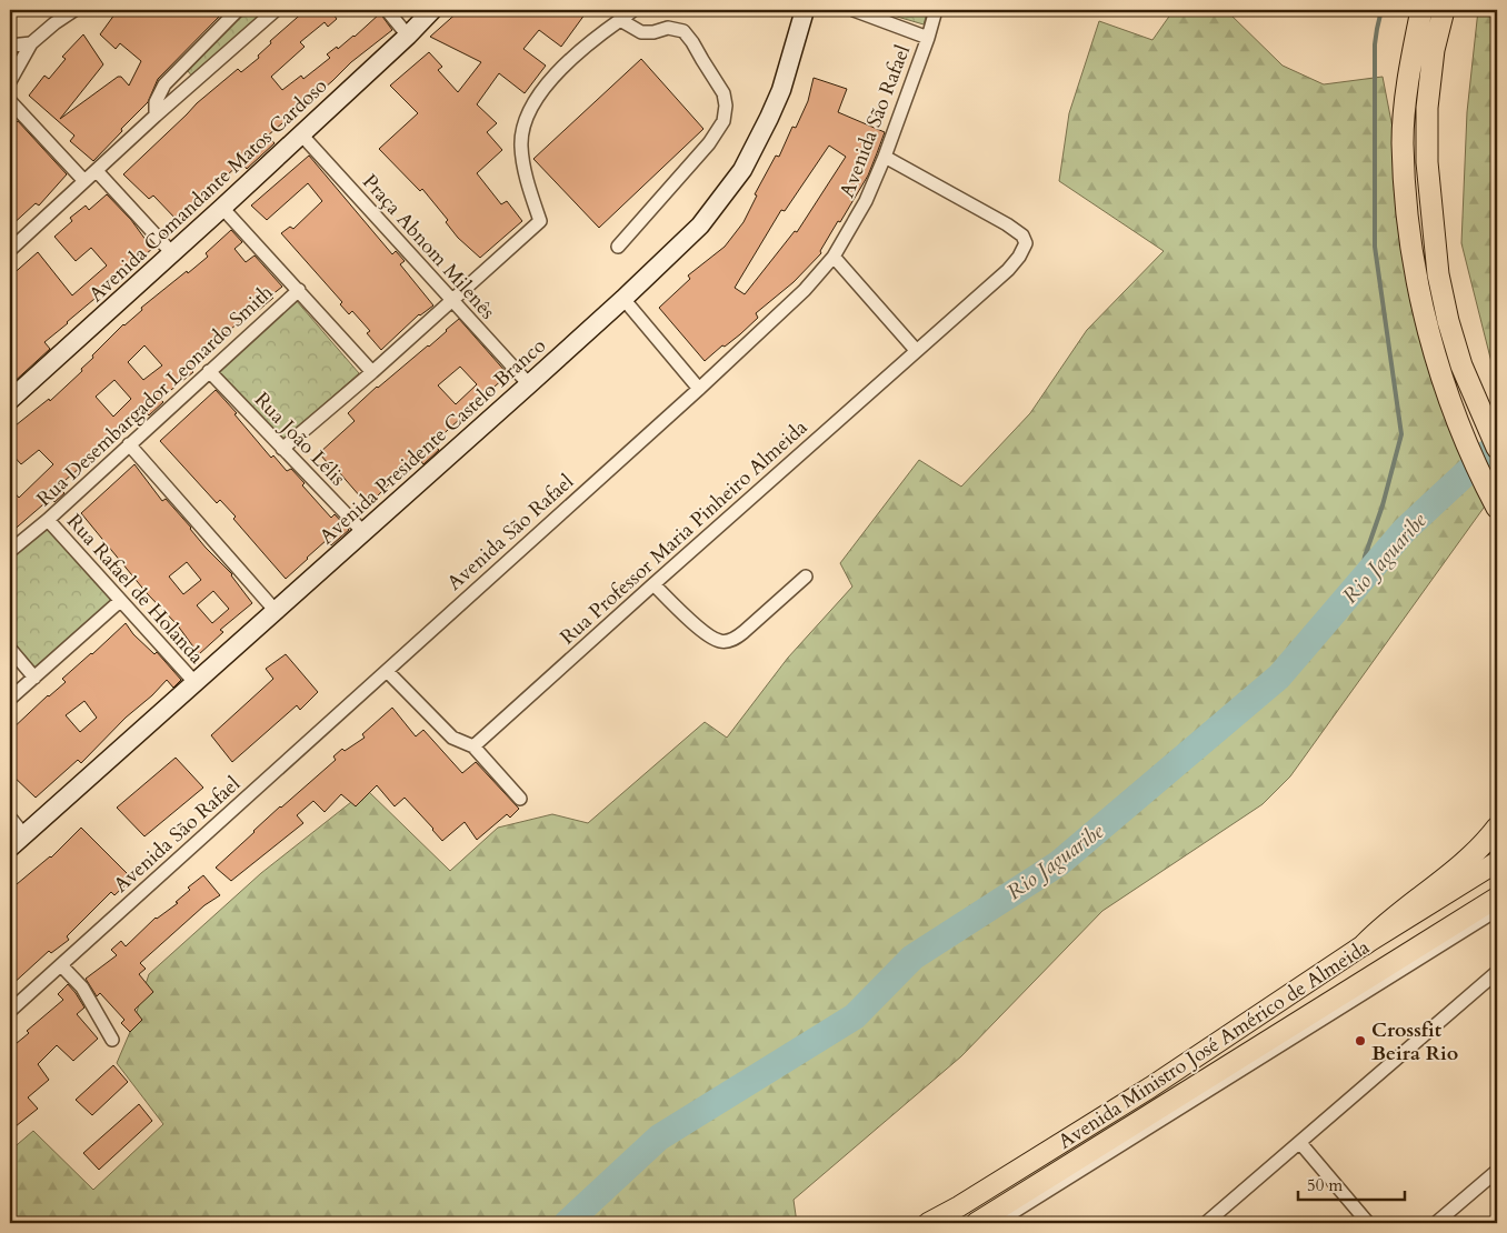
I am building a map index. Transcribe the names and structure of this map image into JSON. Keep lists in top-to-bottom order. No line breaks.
{"streets":{"main road":["Avenida Comandante Matos Cardoso","Avenida Presidente Castelo Branco","Avenida Ministro José Américo de Almeida"],"street":["Avenida São Rafael","Praça Abnom Milenês","Rua Desembargador Leonardo Smith","Rua João Lélis","Rua Professor Maria Pinheiro Almeida","Rua Rafael de Holanda"]},"crossings":[["Avenida São Rafael","Rua Professor Maria Pinheiro Almeida"],["Avenida Comandante Matos Cardoso","Praça Abnom Milenês"],["Praça Abnom Milenês","Avenida Presidente Castelo Branco"],["Rua Desembargador Leonardo Smith","Rua João Lélis"],["Rua Desembargador Leonardo Smith","Rua Rafael de Holanda"],["Rua João Lélis","Avenida Presidente Castelo Branco"],["Avenida Presidente Castelo Branco","Rua Rafael de Holanda"]],"water":["Rio Jaguaribe"],"places":["Crossfit Beira Rio"],"scale_bar":"50 m"}
